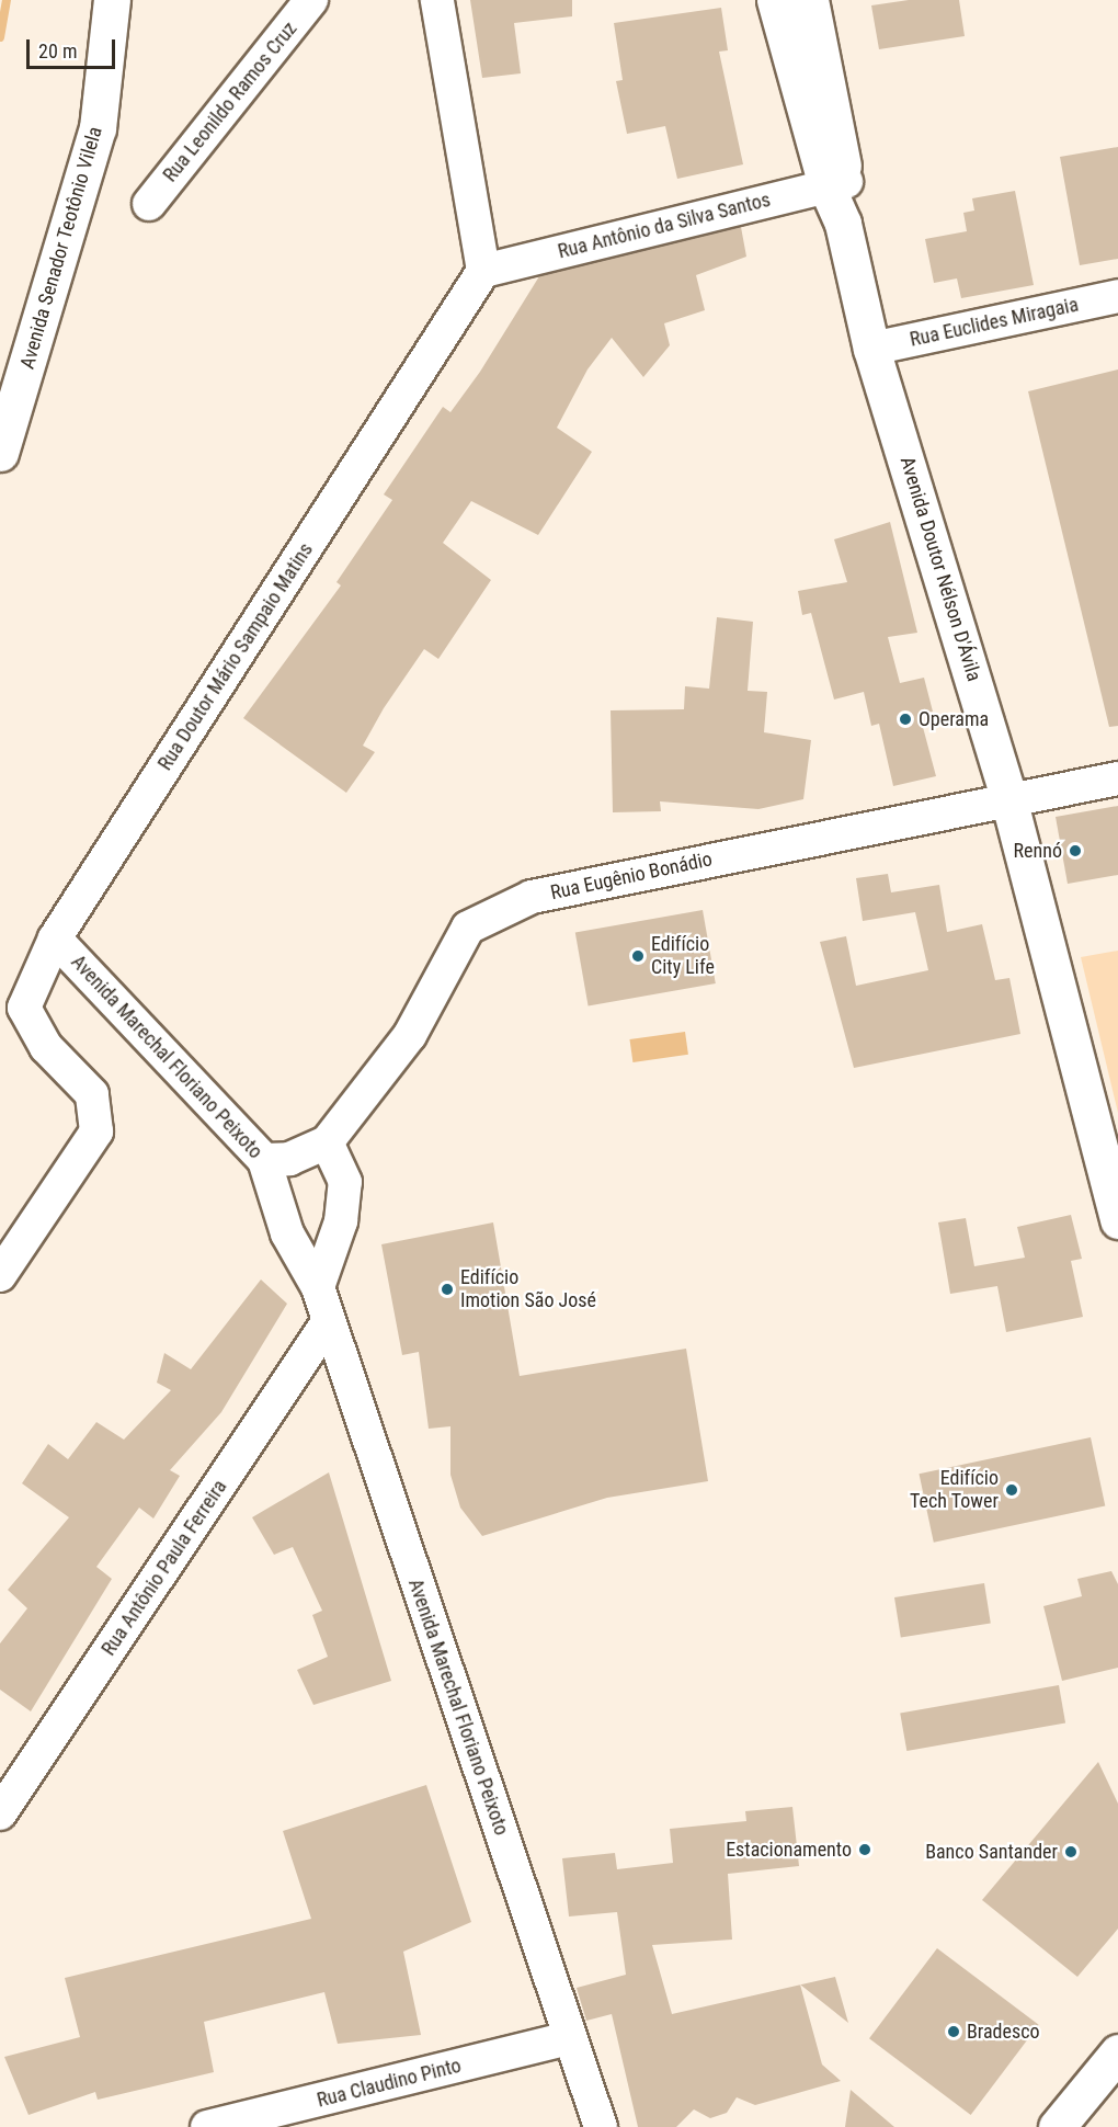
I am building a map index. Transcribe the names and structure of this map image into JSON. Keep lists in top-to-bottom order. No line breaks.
{"streets":{"main road":["Avenida Senador Teotônio Vilela","Avenida Doutor Nélson D'Ávila"],"street":["Rua Leonildo Ramos Cruz","Rua Antônio da Silva Santos","Rua Euclides Miragaia","Rua Doutor Mário Sampaio Matins","Rua Eugênio Bonádio","Avenida Marechal Floriano Peixoto","Rua Antônio Paula Ferreira","Rua Claudino Pinto"]},"crossings":[["Rua Antônio da Silva Santos","Avenida Doutor Nélson D'Ávila"],["Rua Antônio da Silva Santos","Rua Doutor Mário Sampaio Matins"],["Rua Euclides Miragaia","Avenida Doutor Nélson D'Ávila"],["Avenida Doutor Nélson D'Ávila","Rua Eugênio Bonádio"],["Rua Doutor Mário Sampaio Matins","Avenida Marechal Floriano Peixoto"],["Rua Eugênio Bonádio","Avenida Marechal Floriano Peixoto"],["Avenida Marechal Floriano Peixoto","Rua Antônio Paula Ferreira"],["Avenida Marechal Floriano Peixoto","Rua Claudino Pinto"]],"places":["Operama","Rennó","Edifício City Life","Edifício Imotion São José","Edifício Tech Tower","Estacionamento","Banco Santander","Bradesco"],"scale_bar":"20 m"}
